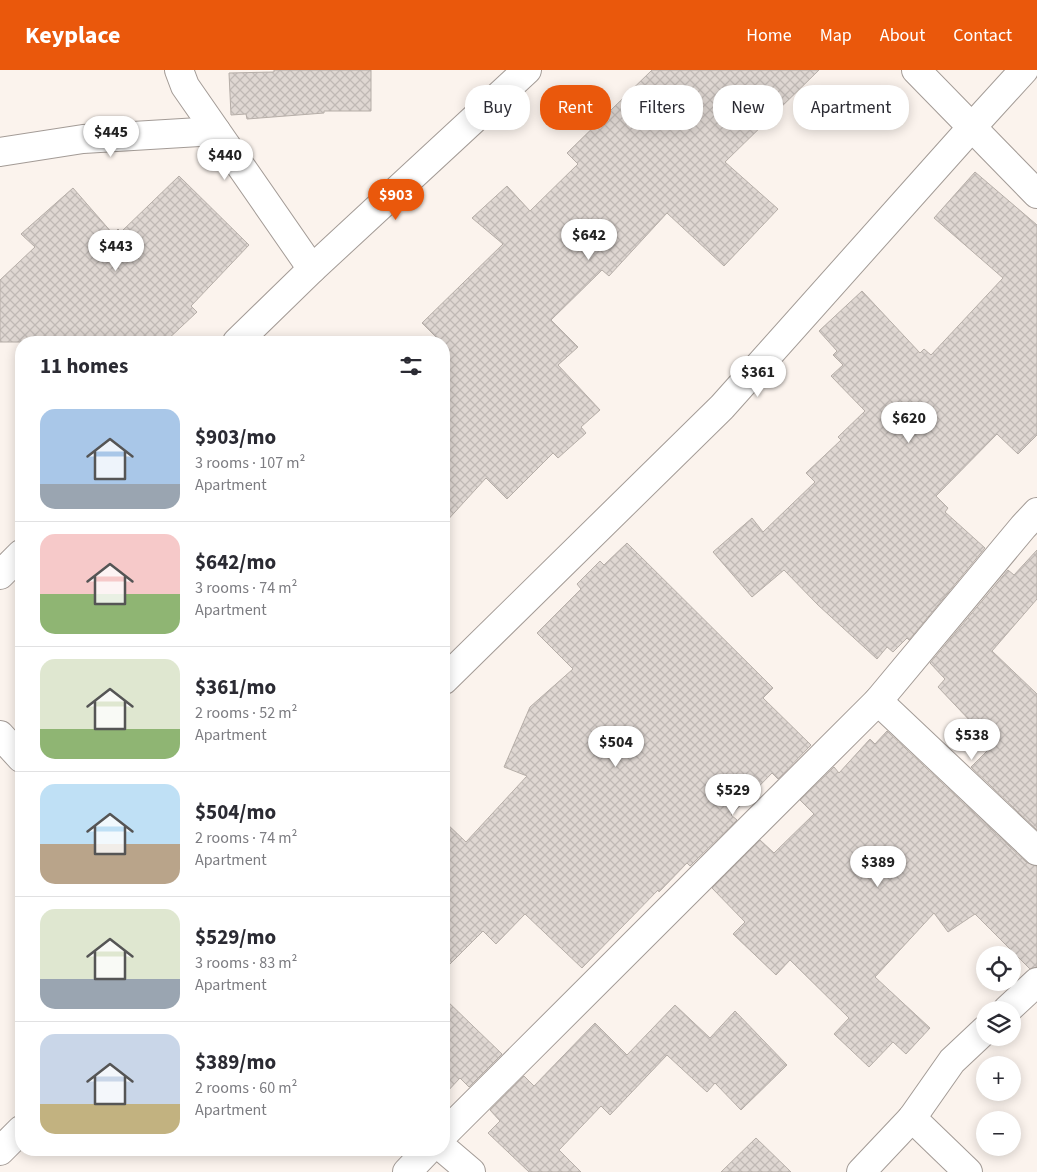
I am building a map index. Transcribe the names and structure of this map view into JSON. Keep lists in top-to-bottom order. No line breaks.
{"page":{"header":"Keyplace","nav":["Home","Map","About","Contact"],"chip":["Buy","Rent","Filters","New","Apartment"],"price":["$445","$440","$903","$642","$443","$361","$620","$538","$504","$529","$389"],"heading":"11 homes","list":[{"name":"$903/mo","note":"3 rooms · 107 m² · Apartment"},{"name":"$642/mo","note":"3 rooms · 74 m² · Apartment"},{"name":"$361/mo","note":"2 rooms · 52 m² · Apartment"},{"name":"$504/mo","note":"2 rooms · 74 m² · Apartment"},{"name":"$529/mo","note":"3 rooms · 83 m² · Apartment"},{"name":"$389/mo","note":"2 rooms · 60 m² · Apartment"}],"map_buttons":["+","−"]}}
